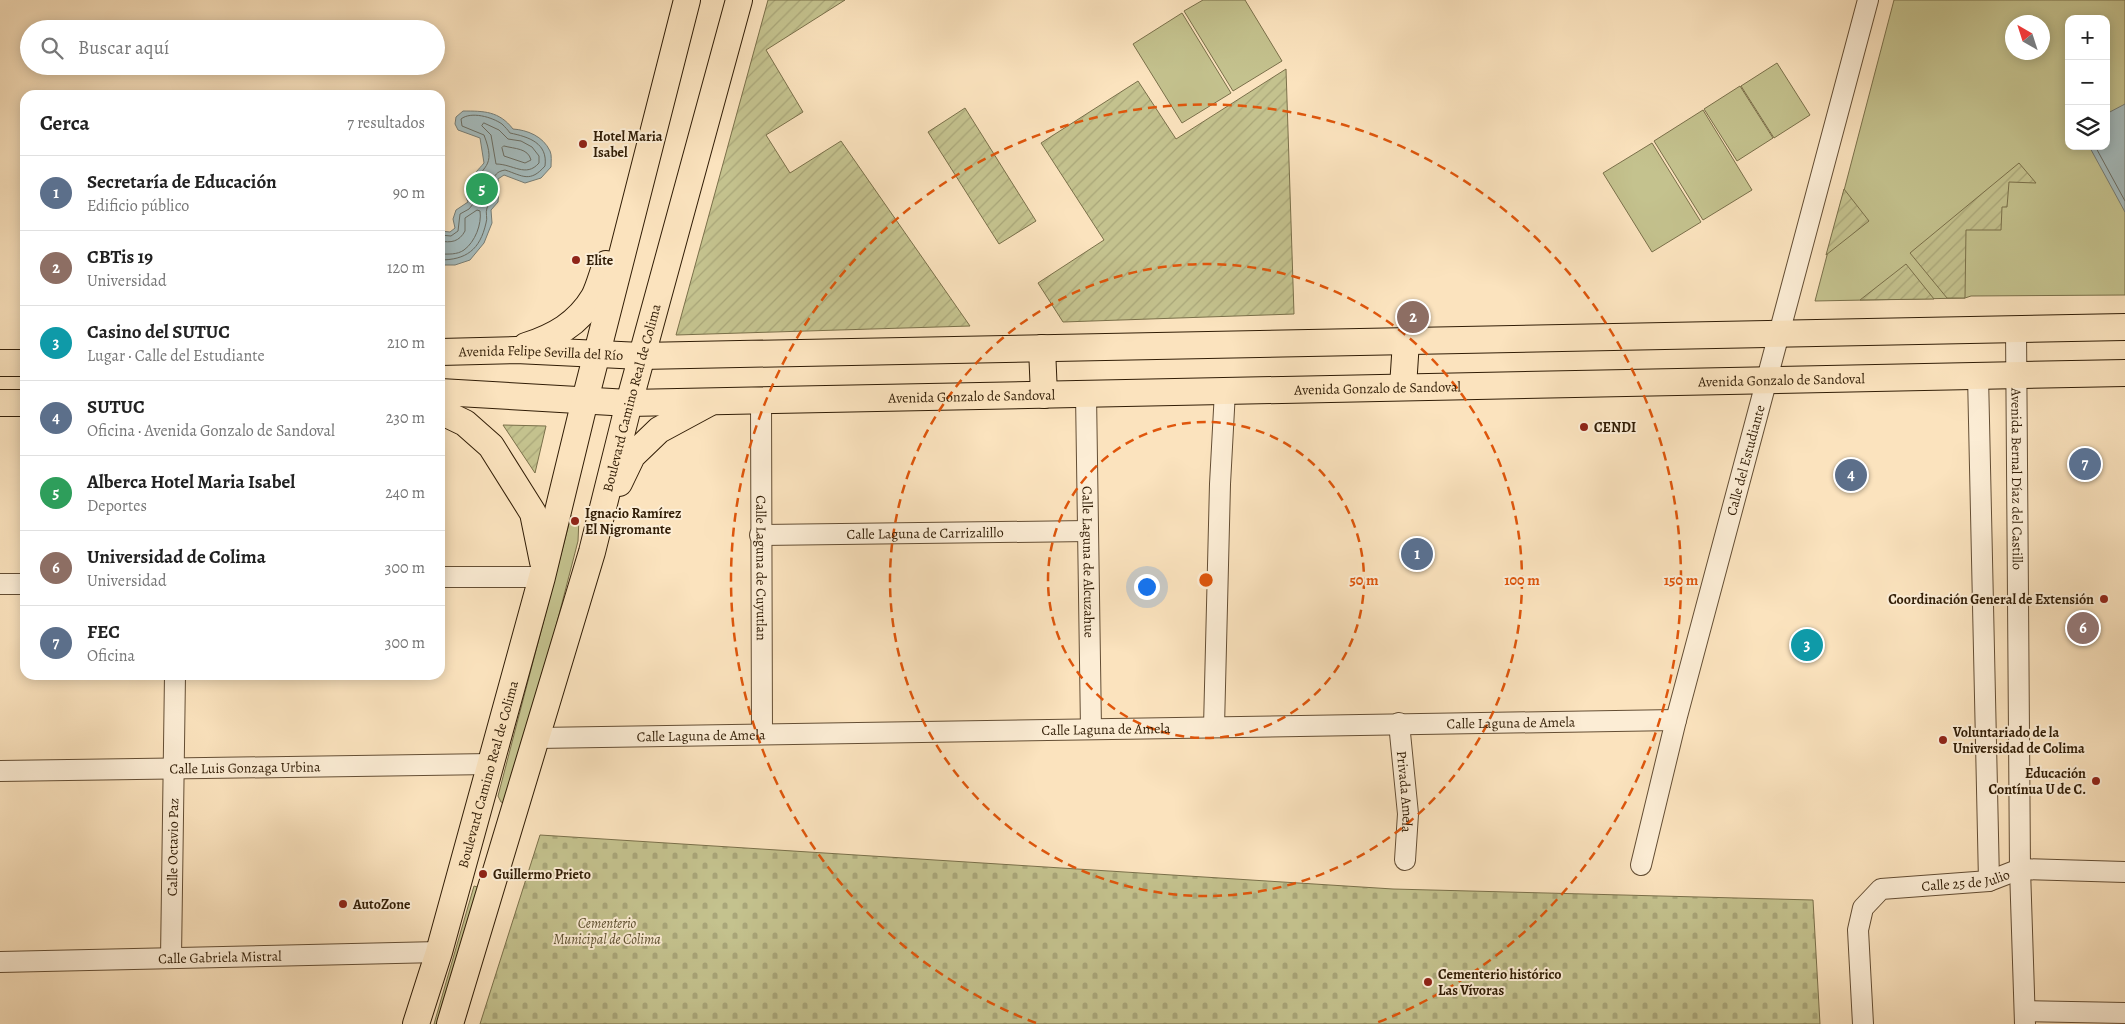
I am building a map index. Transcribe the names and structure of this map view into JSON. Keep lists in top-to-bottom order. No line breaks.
{"streets":{"main road":["Avenida Felipe Sevilla del Río","Avenida Gonzalo de Sandoval","Boulevard Camino Real de Colima"],"street":["Calle del Estudiante","Avenida Bernal Díaz del Castillo","Calle Laguna de Carrizalillo","Calle Laguna de Alcuzahue","Calle Laguna de Cuyutlan","Calle Laguna de Amela","Calle Luis Gonzaga Urbina","Privada Amela","Calle Octavio Paz","Calle 25 de Julio","Calle Gabriela Mistral"]},"crossings":[["Avenida Felipe Sevilla del Río","Boulevard Camino Real de Colima"],["Avenida Gonzalo de Sandoval","Boulevard Camino Real de Colima"],["Avenida Gonzalo de Sandoval","Calle del Estudiante"],["Avenida Gonzalo de Sandoval","Avenida Bernal Díaz del Castillo"],["Avenida Gonzalo de Sandoval","Calle Laguna de Alcuzahue"],["Avenida Gonzalo de Sandoval","Calle Laguna de Cuyutlan"],["Boulevard Camino Real de Colima","Calle Laguna de Amela"],["Boulevard Camino Real de Colima","Calle Luis Gonzaga Urbina"],["Boulevard Camino Real de Colima","Calle Gabriela Mistral"],["Calle del Estudiante","Calle Laguna de Amela"],["Avenida Bernal Díaz del Castillo","Calle 25 de Julio"],["Calle Laguna de Carrizalillo","Calle Laguna de Alcuzahue"],["Calle Laguna de Carrizalillo","Calle Laguna de Cuyutlan"],["Calle Laguna de Alcuzahue","Calle Laguna de Amela"],["Calle Laguna de Cuyutlan","Calle Laguna de Amela"],["Calle Laguna de Amela","Privada Amela"],["Calle Luis Gonzaga Urbina","Calle Octavio Paz"],["Calle Octavio Paz","Calle Gabriela Mistral"]],"parks":["Cementerio Municipal de Colima"],"places":["Hotel Maria Isabel","Elite","CENDI","Ignacio Ramírez El Nigromante","Coordinación General de Extensión","Voluntariado de la Universidad de Colima","Educación Contínua U de C.","Guillermo Prieto","AutoZone","Cementerio histórico Las Vívoras"],"north":"top left","page":{"map_buttons":["+","−"],"search":"Buscar aquí","heading":["Cerca","7 resultados"],"list":[{"mark":"1","name":"Secretaría de Educación","note":"Edificio público","value":"90 m"},{"mark":"2","name":"CBTis 19","note":"Universidad","value":"120 m"},{"mark":"3","name":"Casino del SUTUC","note":"Lugar · Calle del Estudiante","value":"210 m"},{"mark":"4","name":"SUTUC","note":"Oficina · Avenida Gonzalo de Sandoval","value":"230 m"},{"mark":"5","name":"Alberca Hotel Maria Isabel","note":"Deportes","value":"240 m"},{"mark":"6","name":"Universidad de Colima","note":"Universidad","value":"300 m"},{"mark":"7","name":"FEC","note":"Oficina","value":"300 m"}],"pins":["5","2","7","4","1","6","3"]},"rings":["50 m","100 m","150 m"]}
